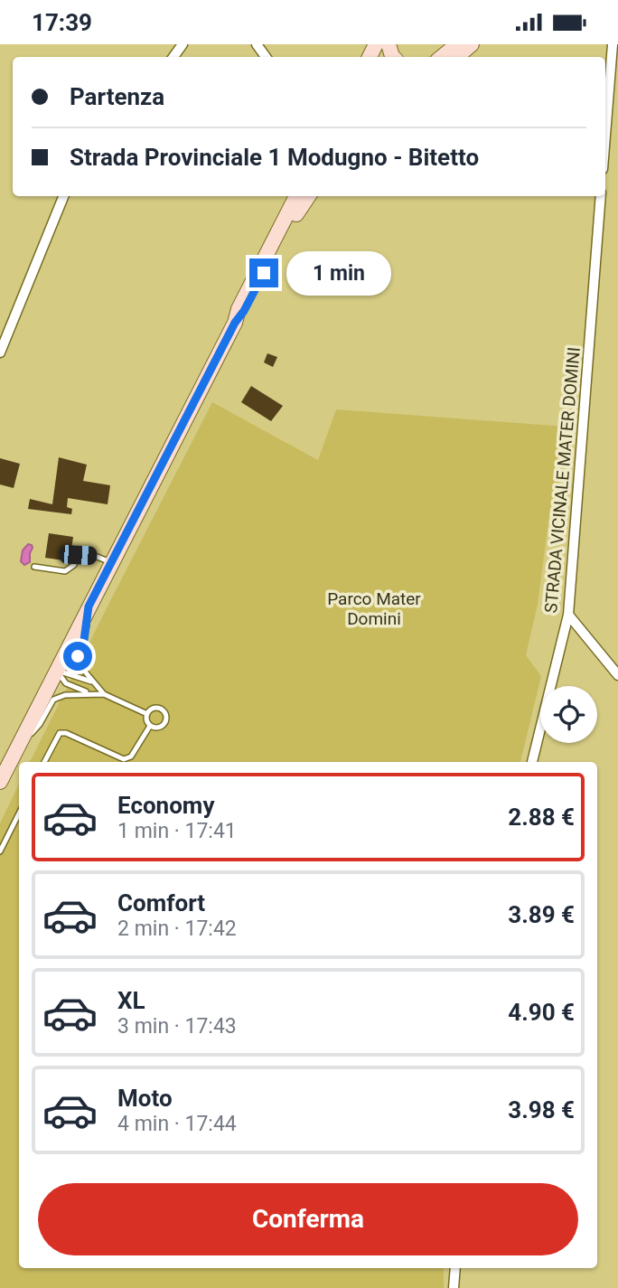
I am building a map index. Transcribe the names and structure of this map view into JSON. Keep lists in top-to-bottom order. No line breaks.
{"streets":{"street":["STRADA VICINALE MATER DOMINI"]},"parks":["Parco Mater Domini"],"page":{"status":"17:39","banner":["Partenza","Strada Provinciale 1 Modugno - Bitetto"],"bubble":"1 min","list":[{"name":"Economy","note":"1 min · 17:41","value":"2.88 €"},{"name":"Comfort","note":"2 min · 17:42","value":"3.89 €"},{"name":"XL","note":"3 min · 17:43","value":"4.90 €"},{"name":"Moto","note":"4 min · 17:44","value":"3.98 €"}],"buttons":"Conferma"}}
